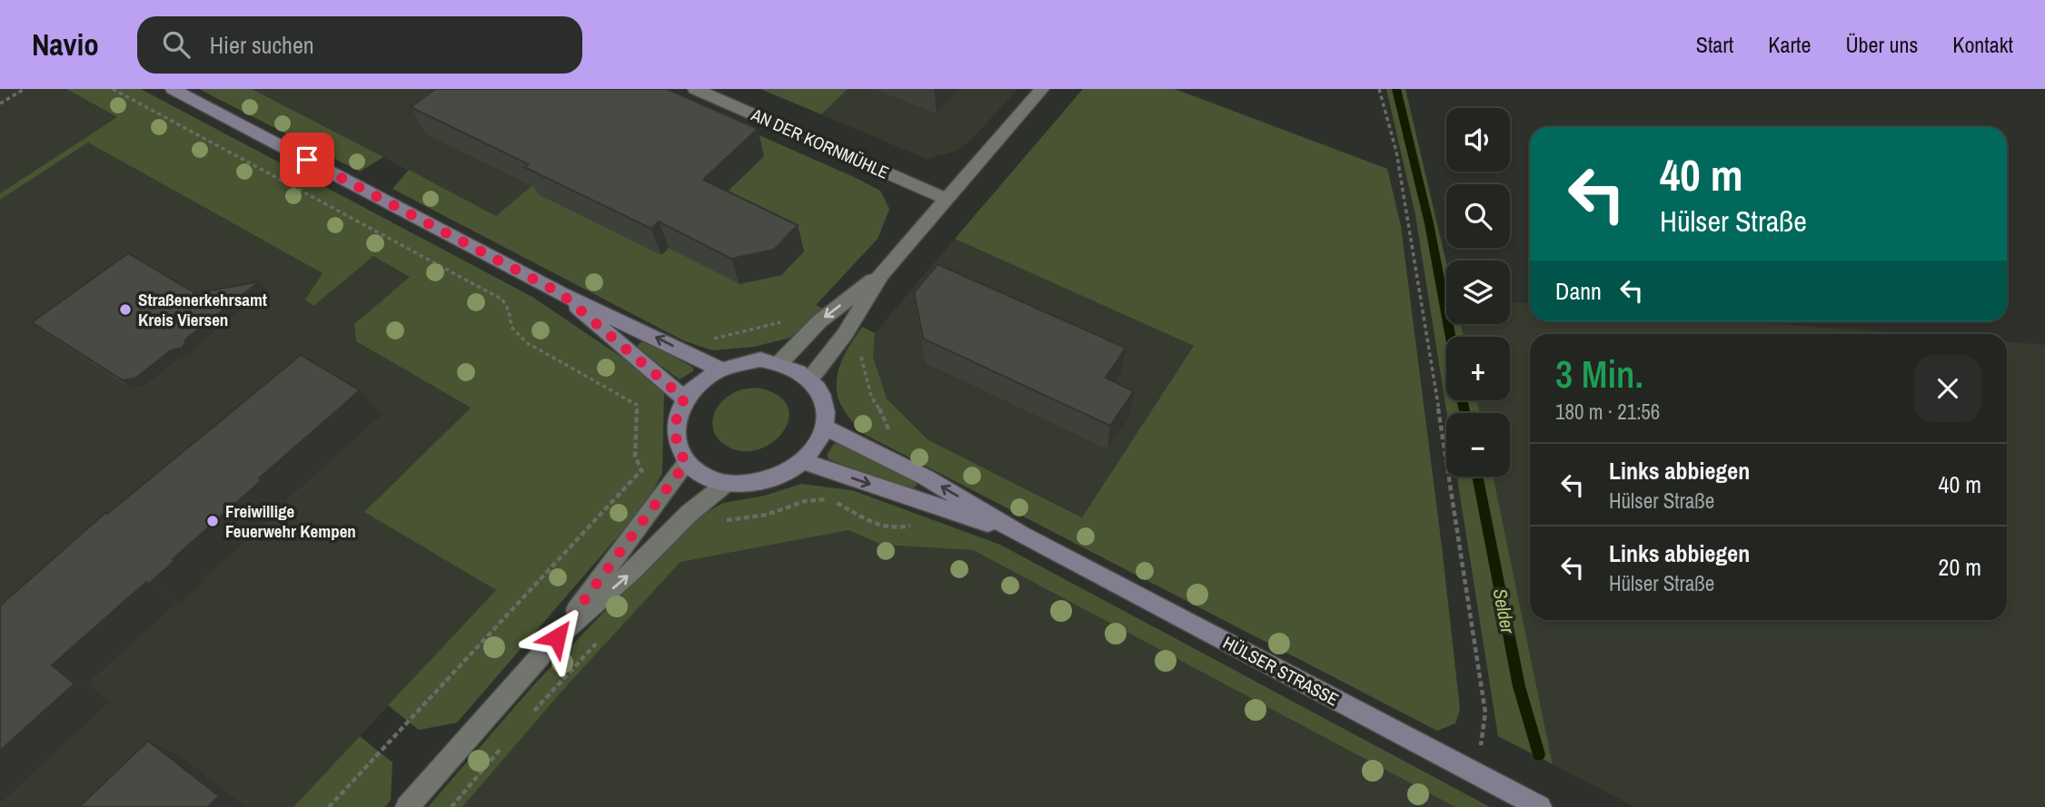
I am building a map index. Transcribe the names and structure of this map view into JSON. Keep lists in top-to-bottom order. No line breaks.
{"streets":{"main road":["HÜLSER STRASSE"],"street":["AN DER KORNMÜHLE"]},"water":["Selder"],"places":["Straßenerkehrsamt Kreis Viersen","Freiwillige Feuerwehr Kempen"],"page":{"header":"Navio","search":"Hier suchen","nav":["Start","Karte","Über uns","Kontakt"],"map_buttons":["+","−"],"turn":["40 m","Hülser Straße"],"then":"Dann","heading":["3 Min.","180 m · 21:56"],"list":[{"name":"Links abbiegen","note":"Hülser Straße","value":"40 m"},{"name":"Links abbiegen","note":"Hülser Straße","value":"20 m"}]}}
